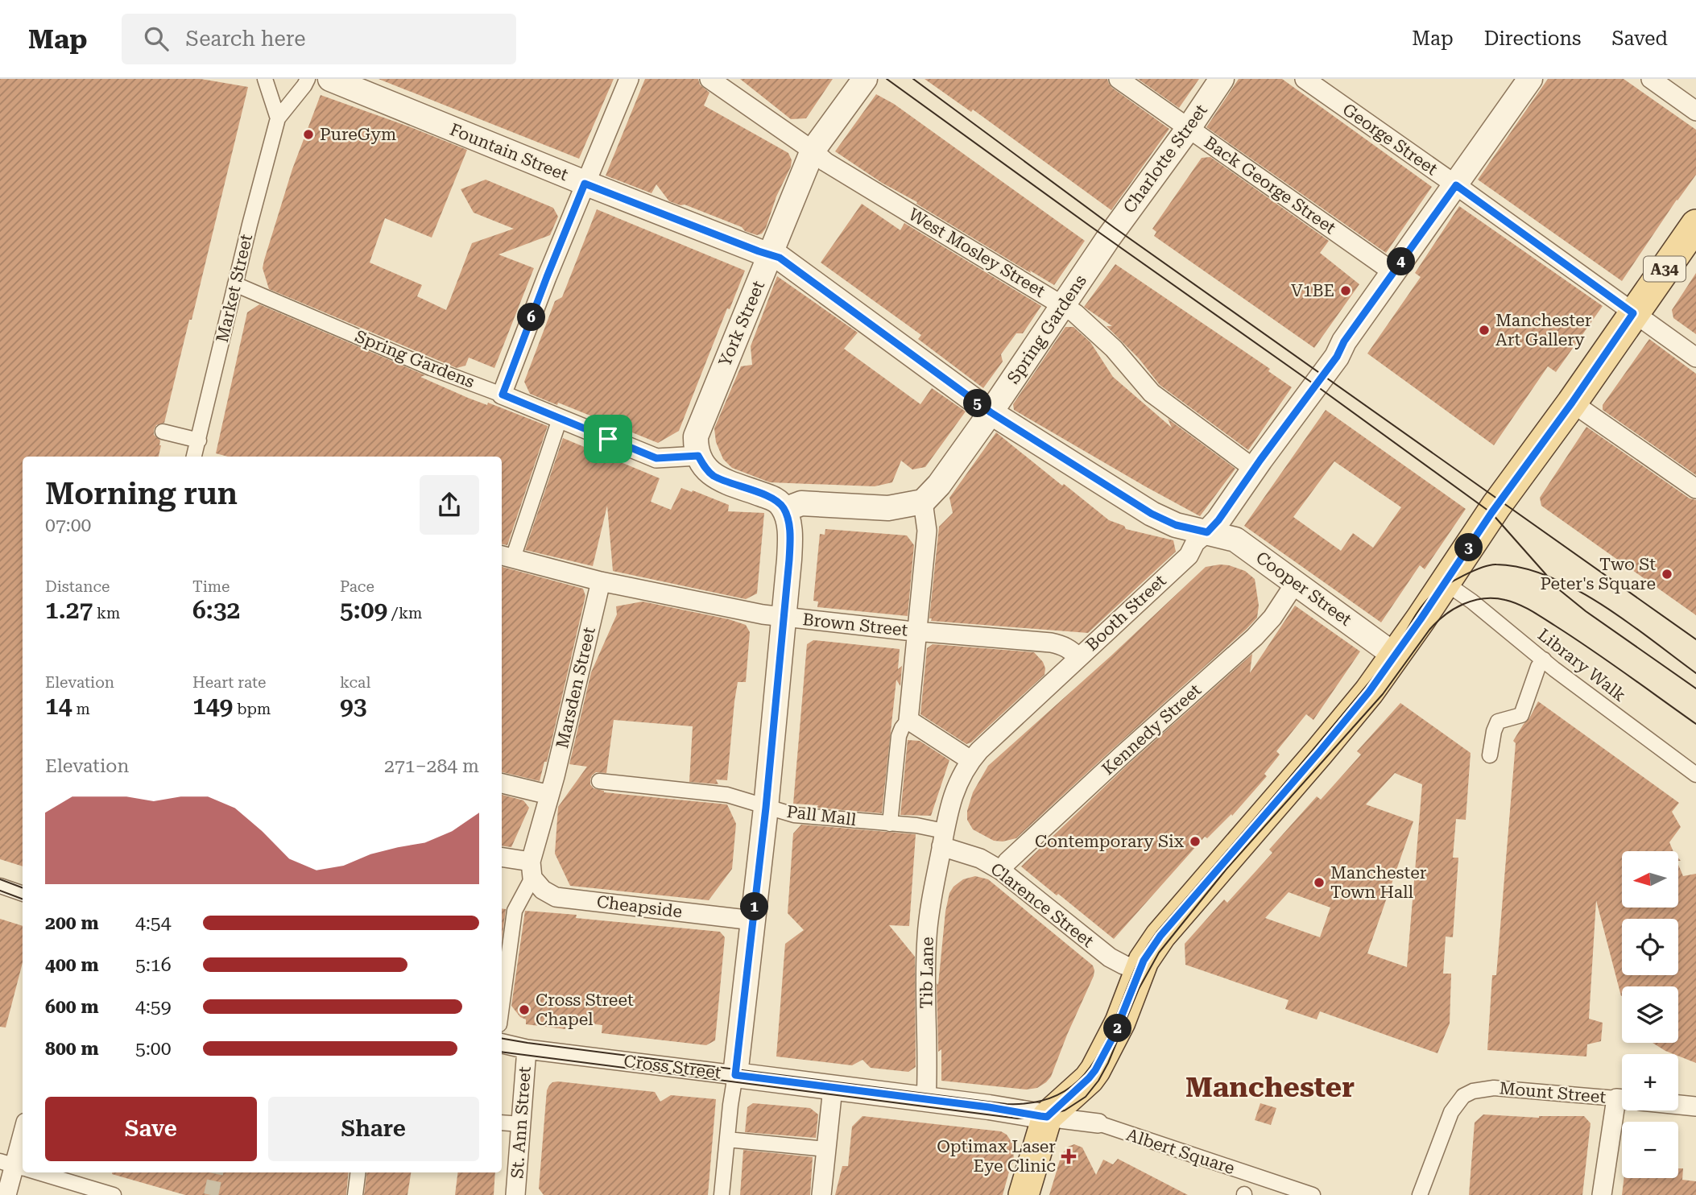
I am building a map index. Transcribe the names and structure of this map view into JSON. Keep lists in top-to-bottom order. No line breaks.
{"streets":{"main road":["A34"],"street":["George Street","Fountain Street","Charlotte Street","Back George Street","West Mosley Street","Market Street","York Street","Spring Gardens","Cooper Street","Booth Street","Brown Street","Library Walk","Marsden Street","Kennedy Street","Pall Mall","Clarence Street","Cheapside","Tib Lane","Cross Street","Mount Street","St. Ann Street","Albert Square"]},"crossings":[["George Street","A34"],["George Street","Booth Street"],["Fountain Street","York Street"],["Fountain Street","Spring Gardens"],["Fountain Street","Cooper Street"],["Fountain Street","Booth Street"],["Charlotte Street","Back George Street"],["Charlotte Street","Spring Gardens"],["Back George Street","Booth Street"],["West Mosley Street","York Street"],["West Mosley Street","Spring Gardens"],["West Mosley Street","Booth Street"],["A34","Cooper Street"],["A34","Library Walk"],["A34","Clarence Street"],["A34","Cross Street"],["A34","Albert Square"],["Market Street","Spring Gardens"],["York Street","Spring Gardens"],["Cooper Street","Booth Street"],["Cooper Street","Kennedy Street"],["Booth Street","Brown Street"],["Booth Street","Pall Mall"],["Booth Street","Clarence Street"],["Booth Street","Tib Lane"],["Brown Street","Marsden Street"],["Marsden Street","Cheapside"],["Kennedy Street","Clarence Street"],["Pall Mall","Clarence Street"],["Pall Mall","Tib Lane"],["Clarence Street","Tib Lane"],["Tib Lane","Cross Street"],["Cross Street","St. Ann Street"],["Cross Street","Albert Square"]],"districts":["Manchester"],"places":{"other":["PureGym","V1BE","Manchester Art Gallery","Two St Peter's Square","Contemporary Six","Manchester Town Hall","Cross Street Chapel"],"health":["Optimax Laser Eye Clinic"]},"north":"left","page":{"header":"Map","search":"Search here","nav":["Map","Directions","Saved"],"pins":["4","6","5","3","1","2"],"heading":["Morning run","07:00"],"stats":[["Distance","1.27 km"],["Time","6:32"],["Pace","5:09 /km"],["Elevation","14 m"],["Heart rate","149 bpm"],["kcal","93"]],"chart":["Elevation","271–284 m"],"map_buttons":["+","−"],"list":[{"name":"200 m","note":"4:54"},{"name":"400 m","note":"5:16"},{"name":"600 m","note":"4:59"},{"name":"800 m","note":"5:00"}],"buttons":["Save","Share"]}}
